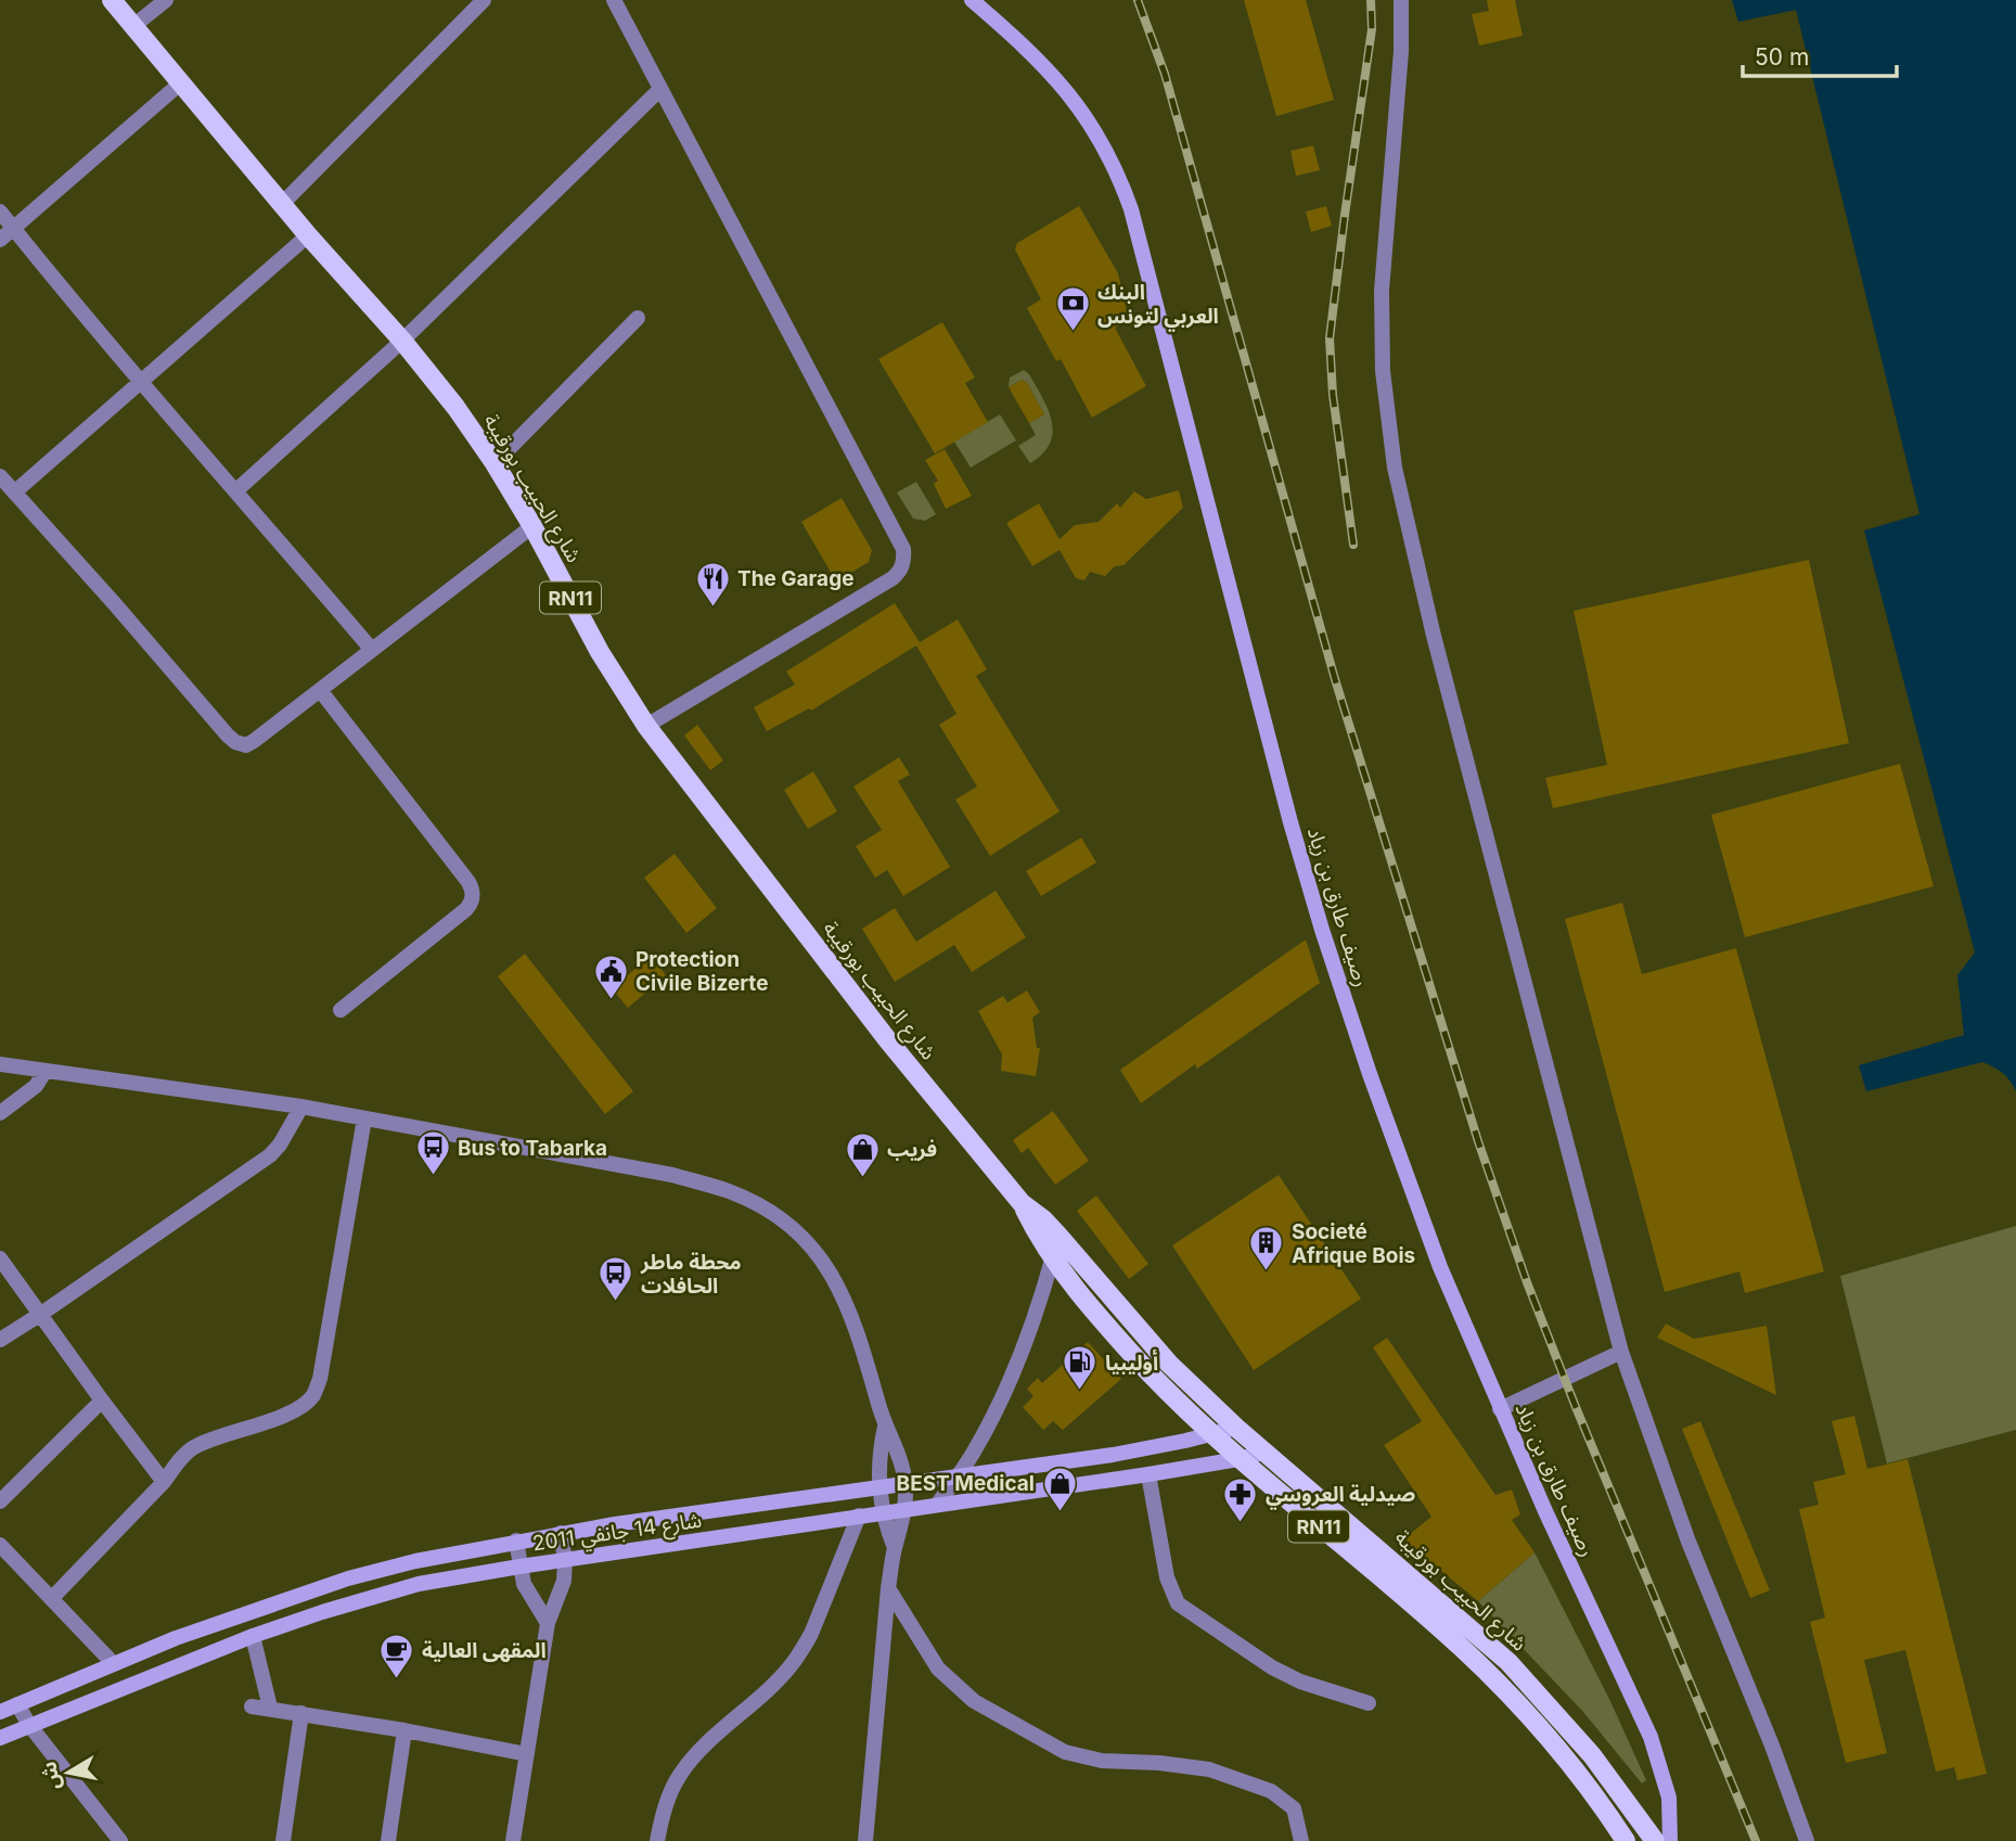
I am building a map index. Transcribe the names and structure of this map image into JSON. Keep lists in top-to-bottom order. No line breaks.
{"streets":{"main road":["شارع الحبيب بورقيبة","RN11","رصيف طارق بن زياد","شارع 14 جانفي 2011"]},"crossings":[["شارع الحبيب بورقيبة","شارع 14 جانفي 2011"]],"places":{"bank":["البنك العربي لتونس"],"restaurant":["The Garage"],"public building":["Protection Civile Bizerte"],"bus stop":["Bus to Tabarka","محطة ماطر الحافلات"],"shop":["فريب","BEST Medical"],"building":["Societé Afrique Bois"],"fuel station":["أوليبيا"],"pharmacy":["صيدلية العروسي"],"cafe":["المقهى العالية"]},"scale_bar":"50 m","north":"left"}
